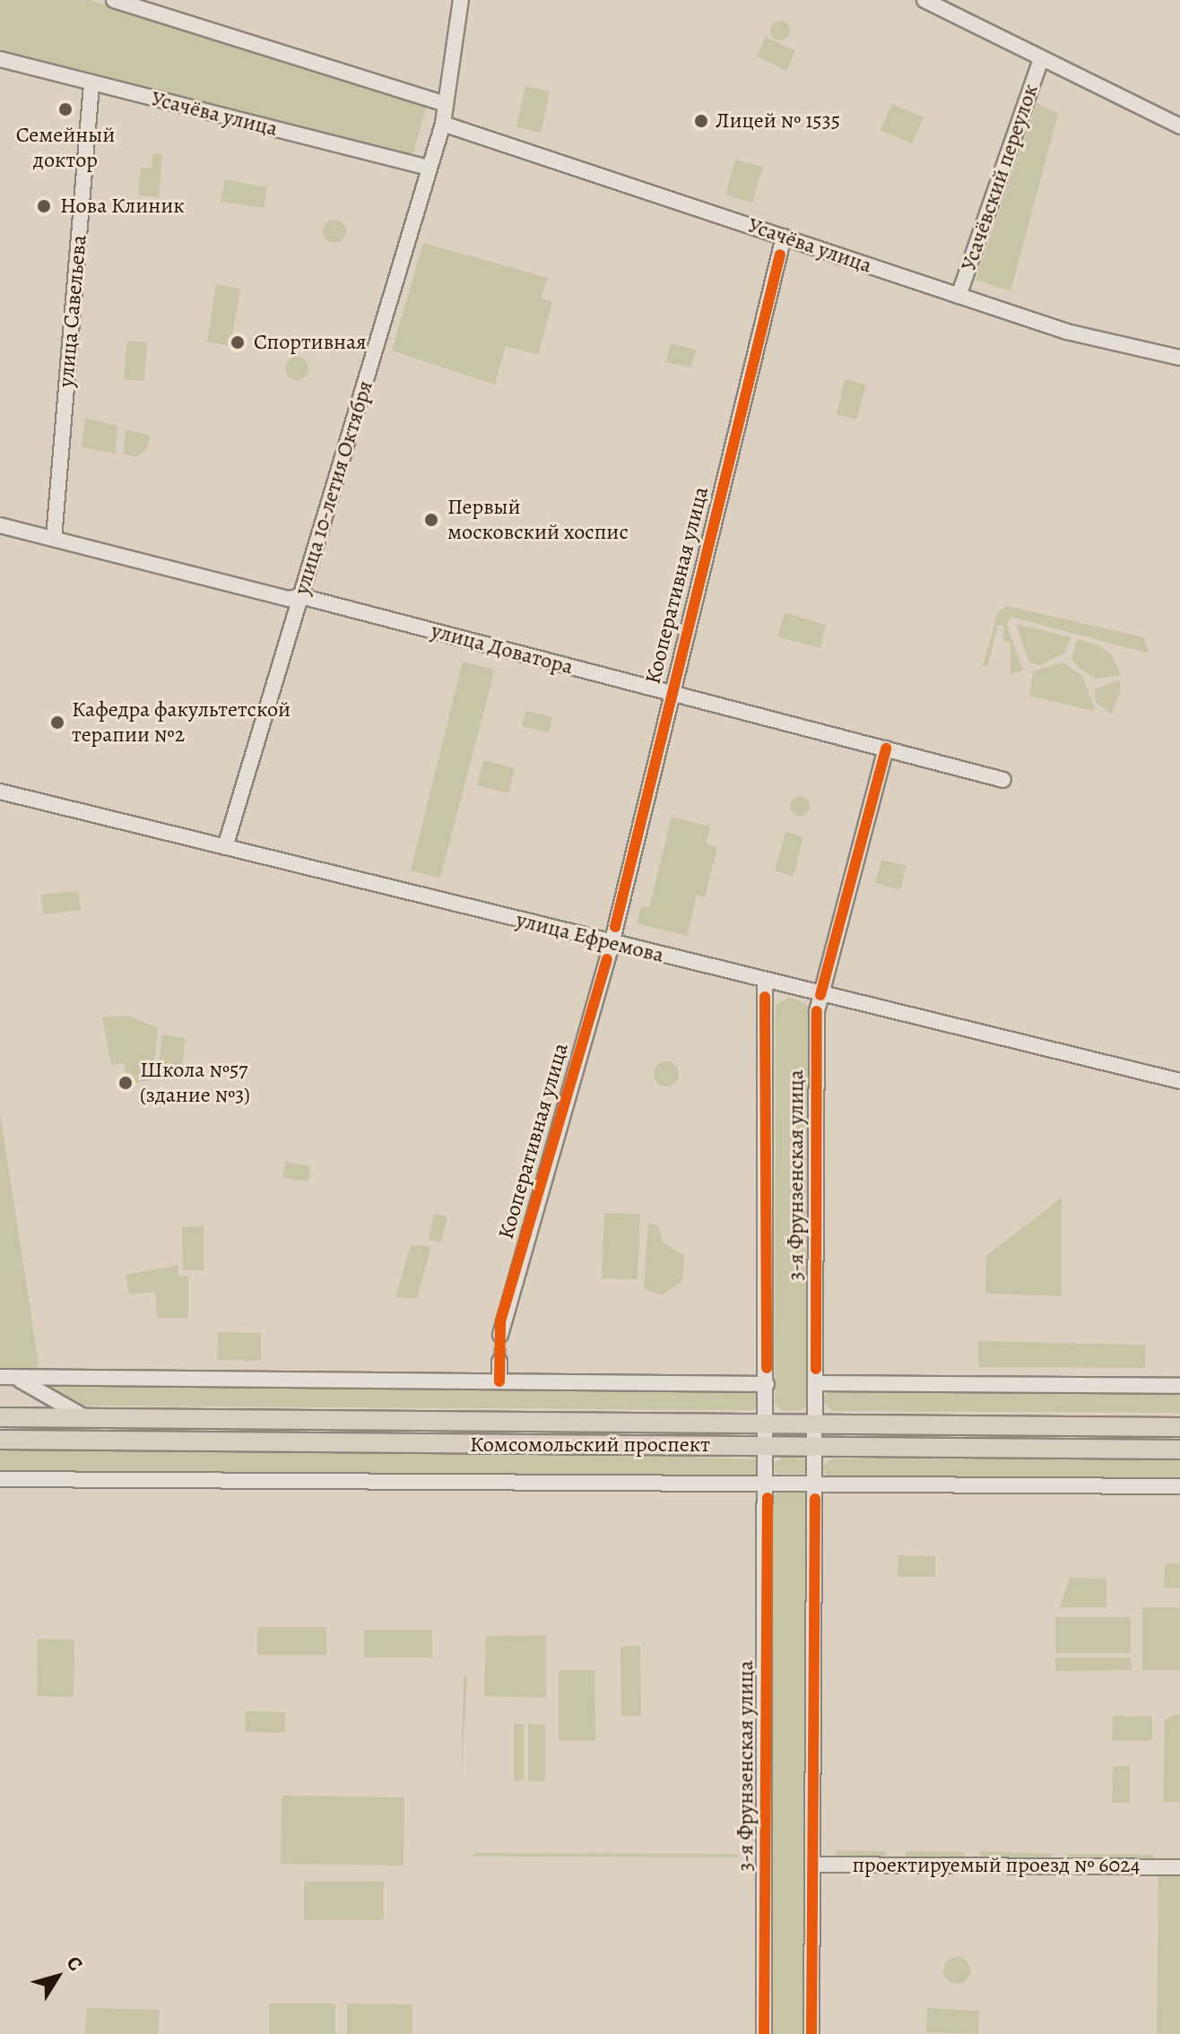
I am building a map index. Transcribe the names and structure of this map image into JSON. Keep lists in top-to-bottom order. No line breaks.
{"streets":{"main road":["Комсомольский проспект"],"street":["Усачёва улица","Усачёвский переулок","улица Савельева","улица 10-летия Октября","Кооперативная улица","улица Доватора","улица Ефремова","3-я Фрунзенская улица","проектируемый проезд № 6024"]},"crossings":[["Усачёва улица","Усачёвский переулок"],["Усачёва улица","улица Савельева"],["Усачёва улица","улица 10-летия Октября"],["Усачёва улица","Кооперативная улица"],["улица Савельева","улица Доватора"],["улица 10-летия Октября","улица Доватора"],["улица 10-летия Октября","улица Ефремова"],["Кооперативная улица","улица Доватора"],["Кооперативная улица","улица Ефремова"],["улица Доватора","3-я Фрунзенская улица"],["улица Ефремова","3-я Фрунзенская улица"],["3-я Фрунзенская улица","Комсомольский проспект"],["3-я Фрунзенская улица","проектируемый проезд № 6024"]],"places":["Семейный доктор","Лицей № 1535","Нова Клиник","Спортивная","Первый московский хоспис","Кафедра факультетской терапии №2","Школа №57 (здание №3)"],"north":"top right"}
